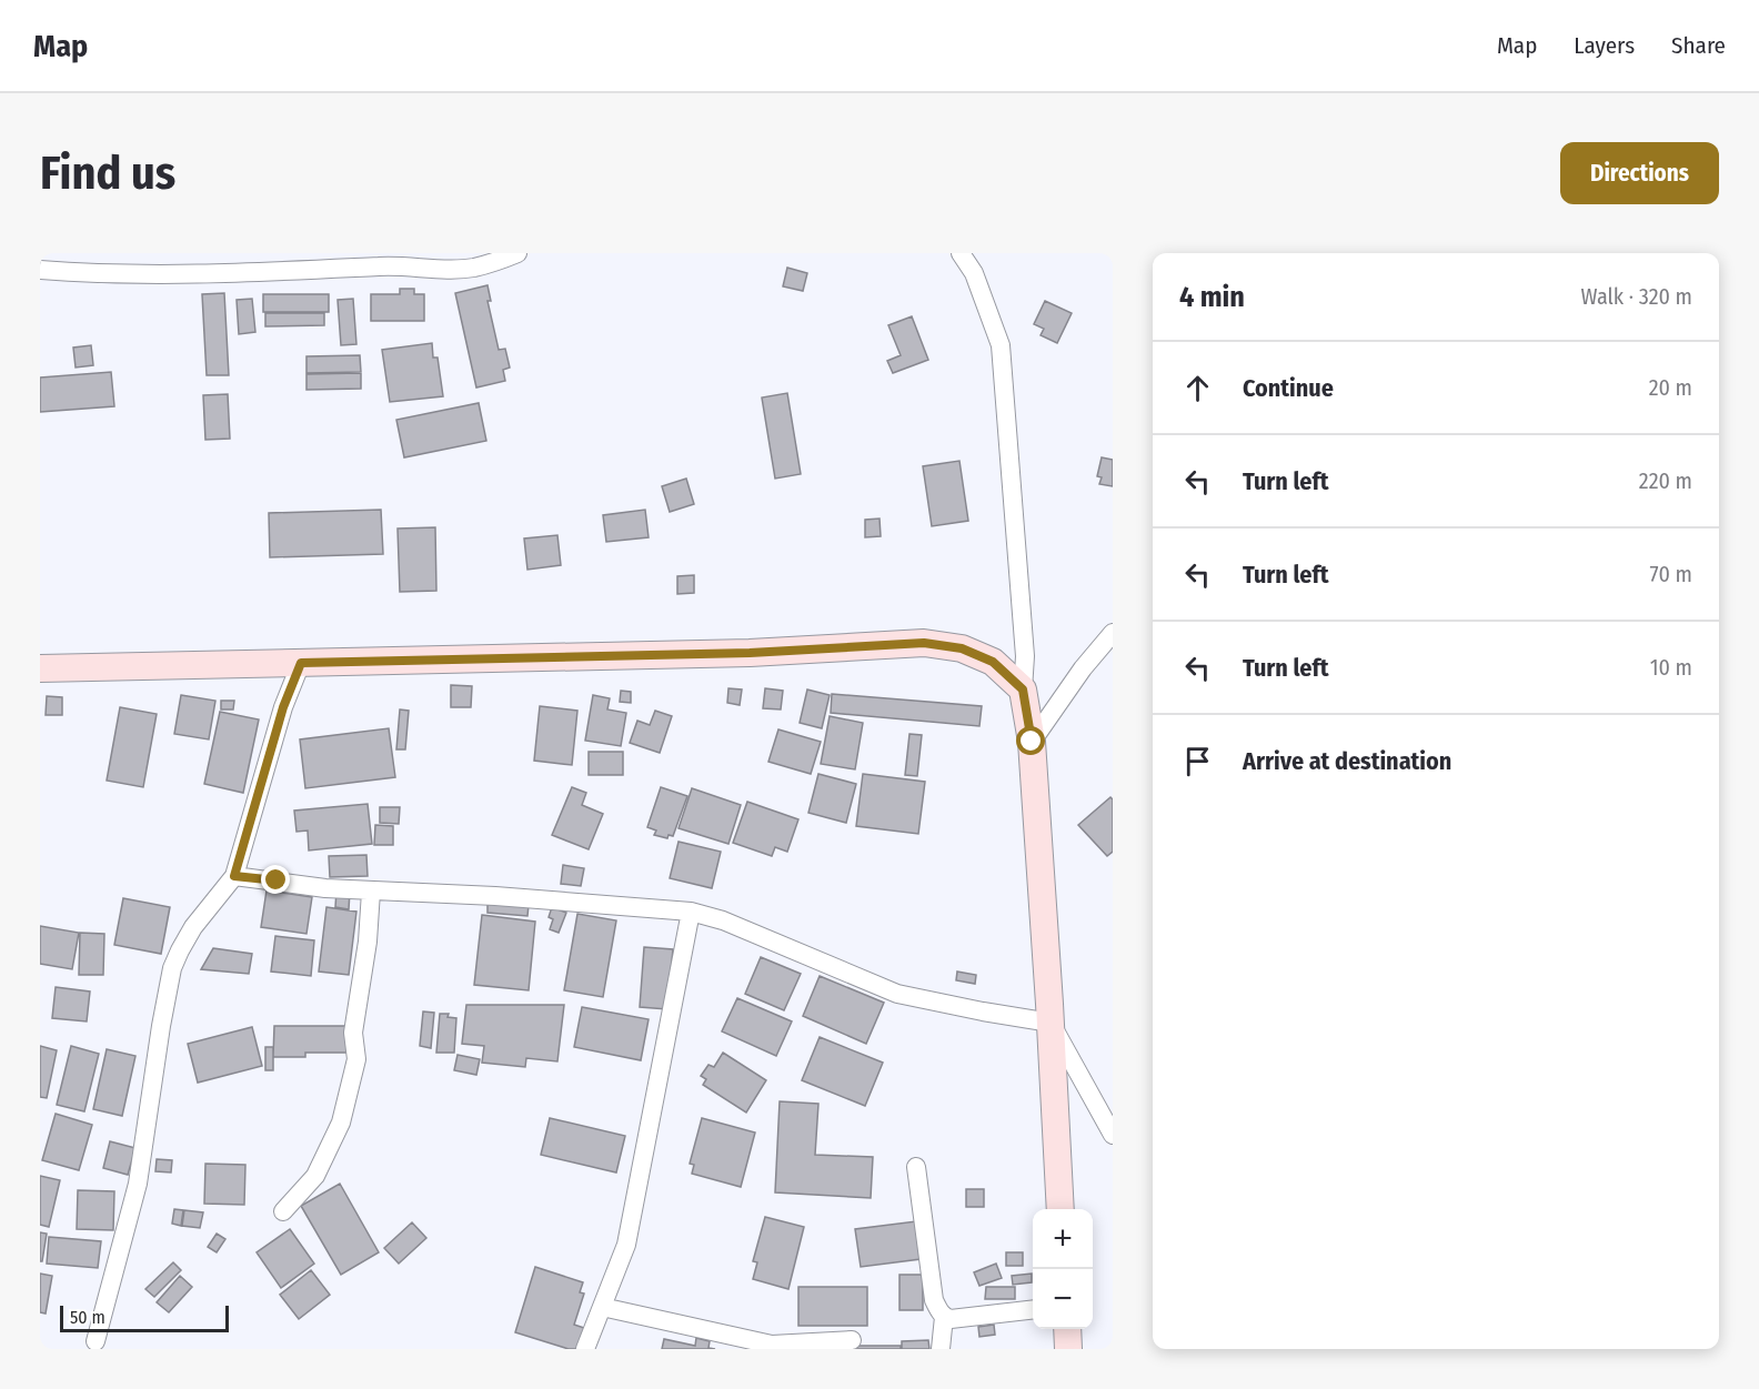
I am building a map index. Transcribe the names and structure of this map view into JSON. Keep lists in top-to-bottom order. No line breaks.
{"scale_bar":"50 m","page":{"header":"Map","nav":["Map","Layers","Share"],"buttons":"Directions","title":"Find us","heading":["4 min","Walk · 320 m"],"list":[["Continue","20 m"],["Turn left","220 m"],["Turn left","70 m"],["Turn left","10 m"],"Arrive at destination"],"map_buttons":["+","−"],"scale":"50 m"}}
